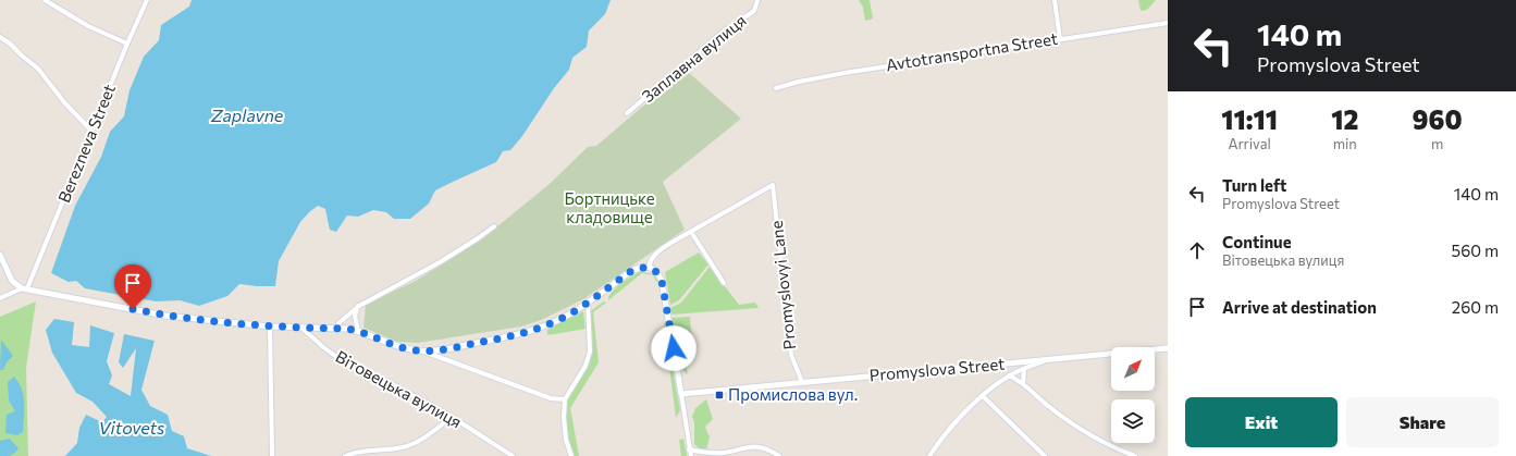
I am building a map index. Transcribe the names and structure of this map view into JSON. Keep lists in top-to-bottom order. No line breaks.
{"streets":{"street":["Avtotransportna Street","Заплавна вулиця","Berezneva Street","Promyslovyi Lane","Promyslova Street","Вітовецька вулиця"]},"crossings":[["Promyslovyi Lane","Promyslova Street"]],"water":["Zaplavne","Vitovets"],"parks":["Бортницьке кладовище"],"places":{"transit":["Промислова вул."]},"north":"top right","page":{"turn":["140 m","Promyslova Street"],"eta":["11:11","Arrival","12","min","960","m"],"list":[{"name":"Turn left","note":"Promyslova Street","value":"140 m"},{"name":"Continue","note":"Вітовецька вулиця","value":"560 m"},{"name":"Arrive at destination","value":"260 m"}],"buttons":["Exit","Share"]}}
